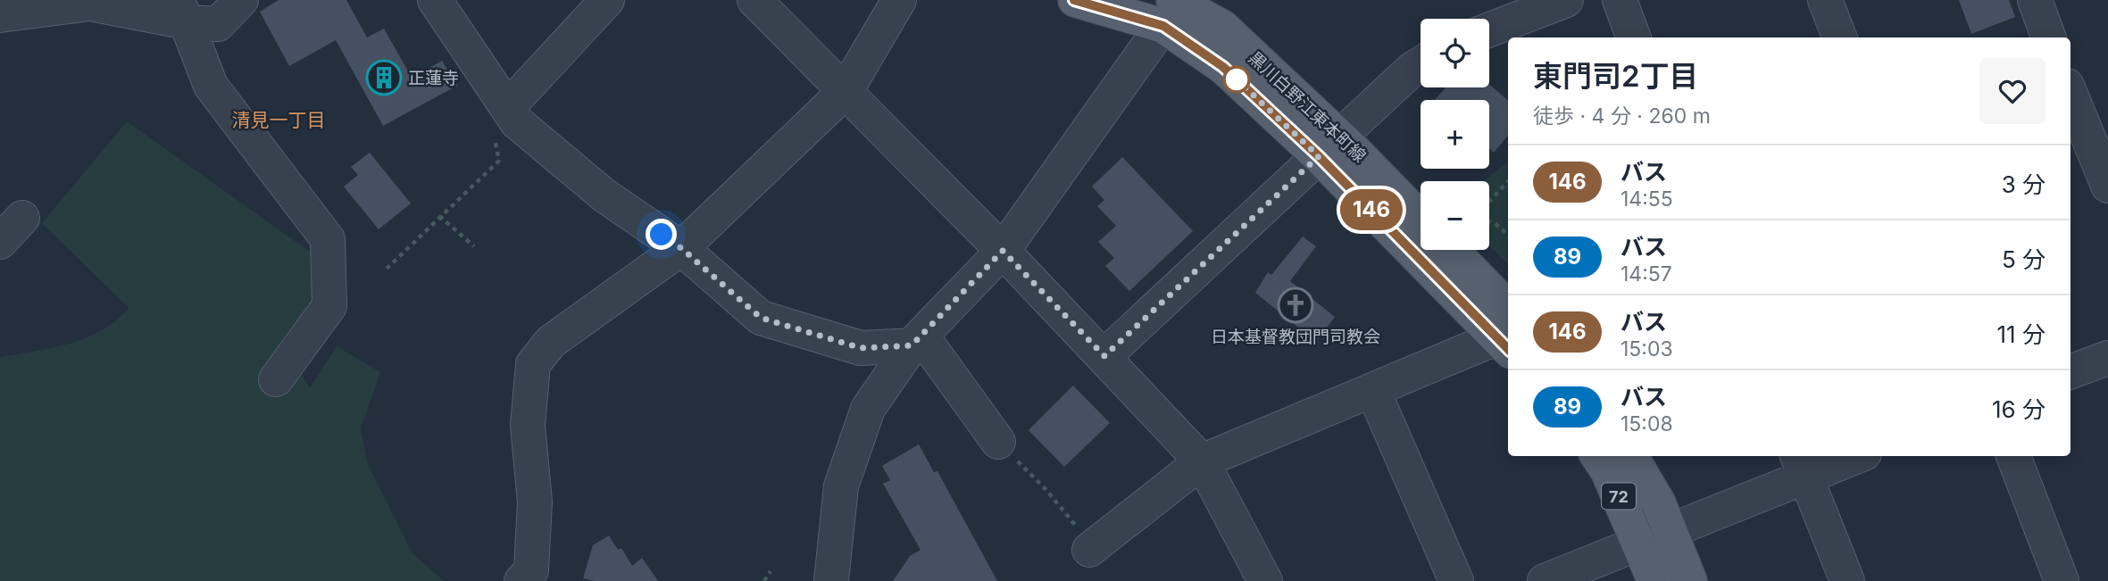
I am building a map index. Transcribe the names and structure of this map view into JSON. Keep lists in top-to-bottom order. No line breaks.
{"streets":{"main road":["黒川白野江東本町線","72"]},"districts":["清見一丁目"],"places":{"building":["正蓮寺"],"church":["日本基督教団門司教会"]},"lines":["bus line 146"],"page":{"on_map":"146","map_buttons":["+","−"],"heading":["東門司2丁目","徒歩 · 4 分 · 260 m"],"list":[{"mark":"146","name":"バス","note":"14:55","value":"3 分"},{"mark":"89","name":"バス","note":"14:57","value":"5 分"},{"mark":"146","name":"バス","note":"15:03","value":"11 分"},{"mark":"89","name":"バス","note":"15:08","value":"16 分"}]}}
